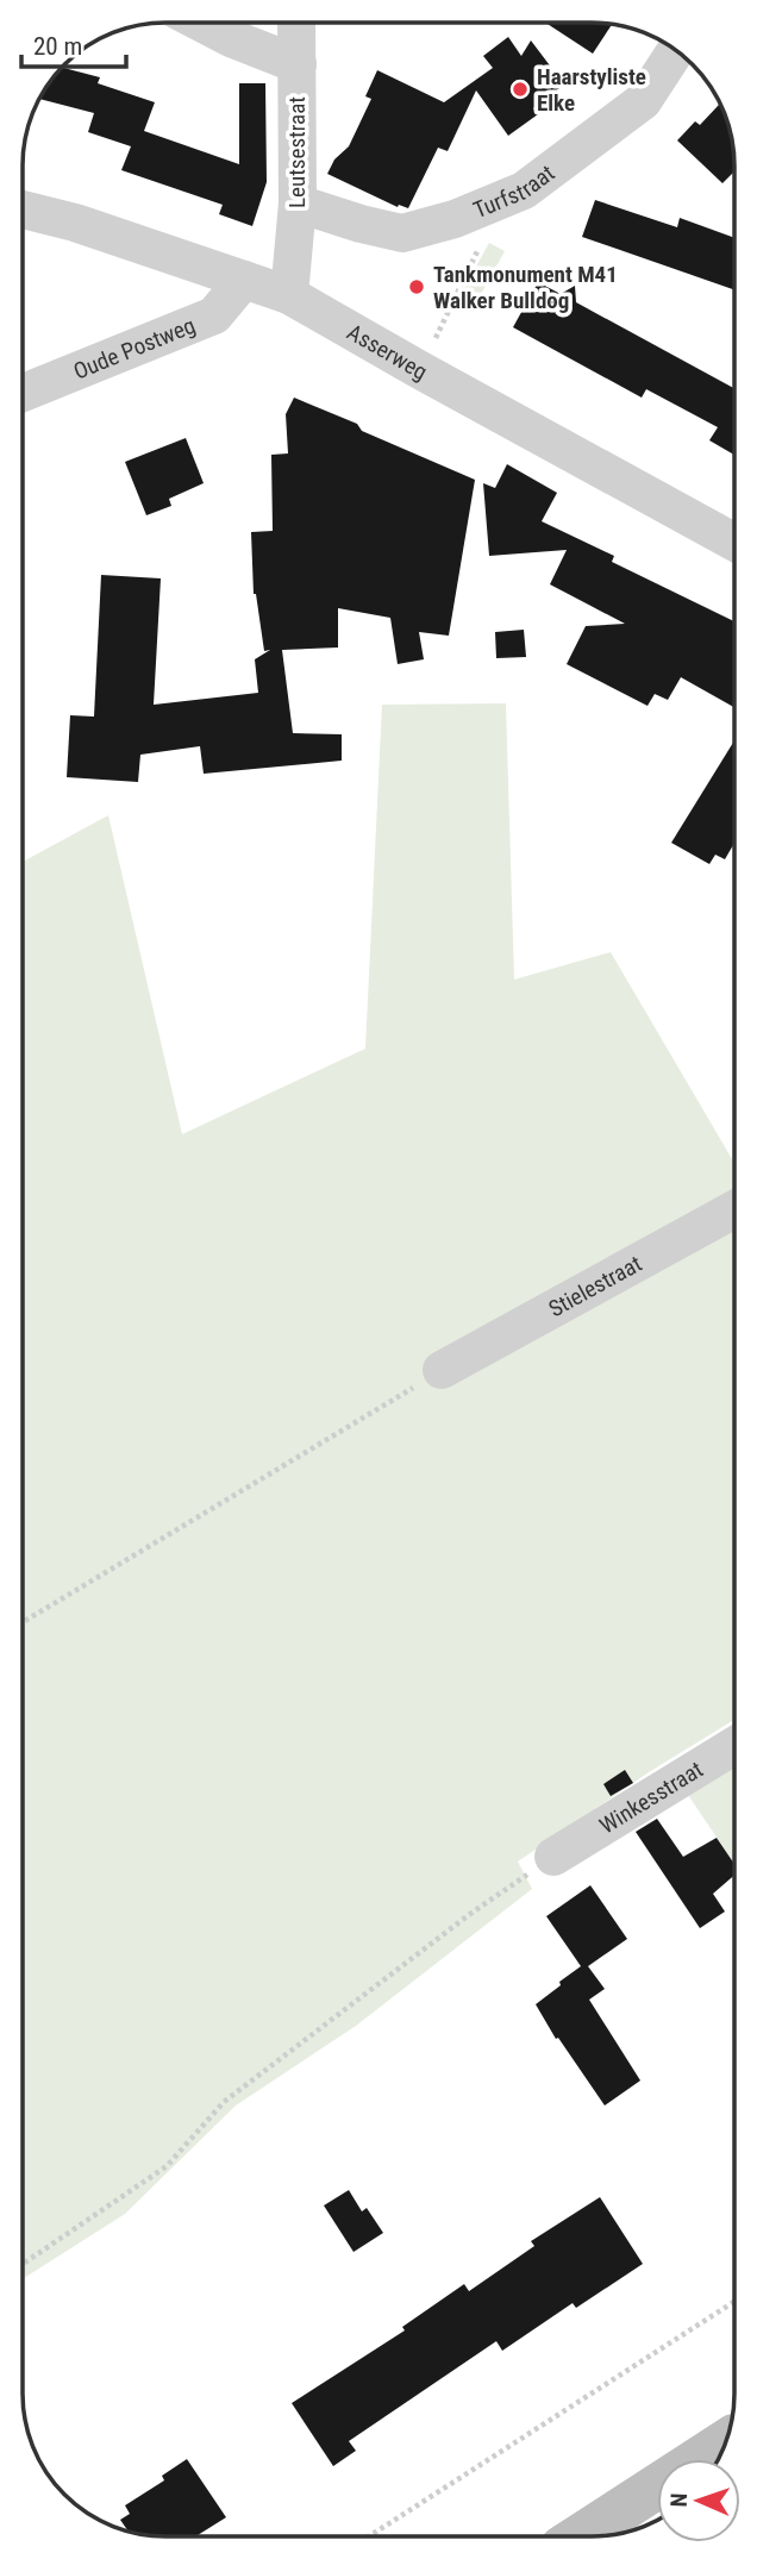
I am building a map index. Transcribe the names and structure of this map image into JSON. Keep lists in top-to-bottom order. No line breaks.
{"streets":{"street":["Leutsestraat","Turfstraat","Oude Postweg","Asserweg","Stielestraat","Winkesstraat"]},"crossings":[["Leutsestraat","Turfstraat"],["Leutsestraat","Asserweg"],["Oude Postweg","Asserweg"]],"places":["Haarstyliste Elke","Tankmonument M41 Walker Bulldog"],"scale_bar":"20 m","north":"left"}
